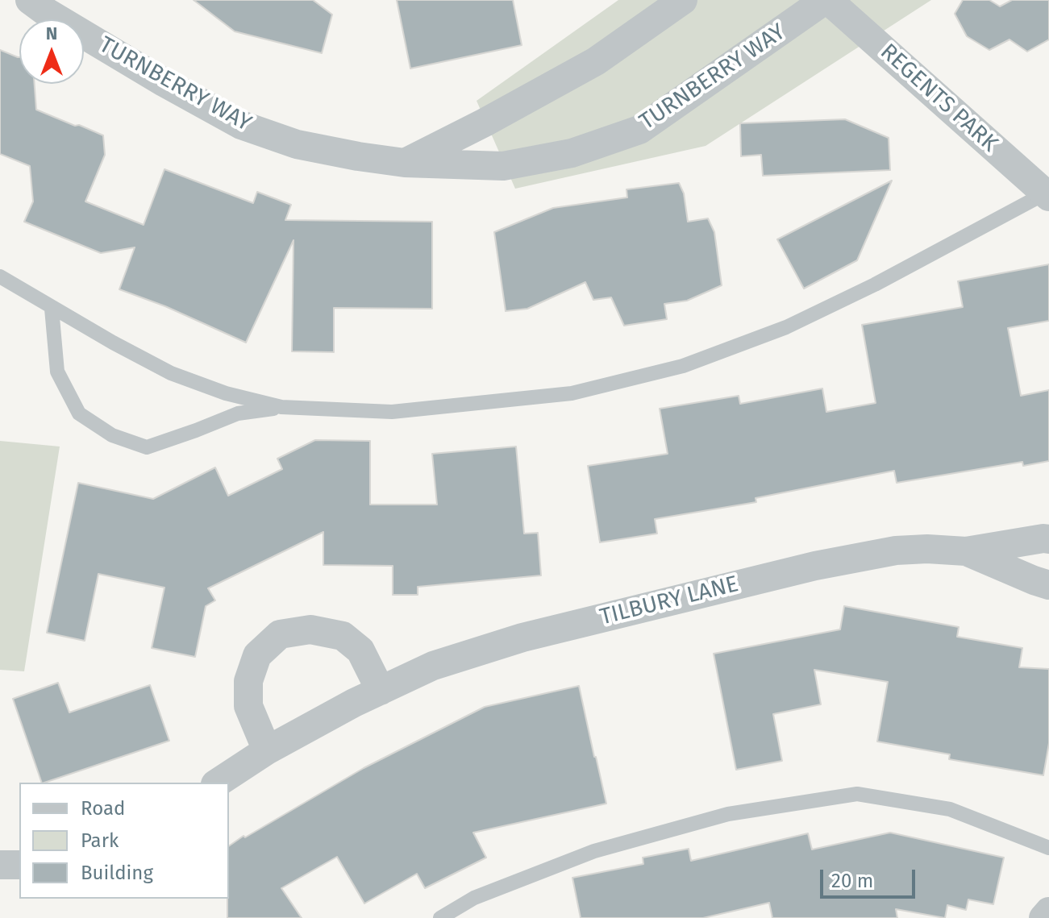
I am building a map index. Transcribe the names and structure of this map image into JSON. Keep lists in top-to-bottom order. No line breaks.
{"streets":{"street":["TURNBERRY WAY","REGENTS PARK","TILBURY LANE"]},"crossings":[["TURNBERRY WAY","REGENTS PARK"]],"legend":["Road","Park","Building"],"scale_bar":"20 m","north":"top"}
